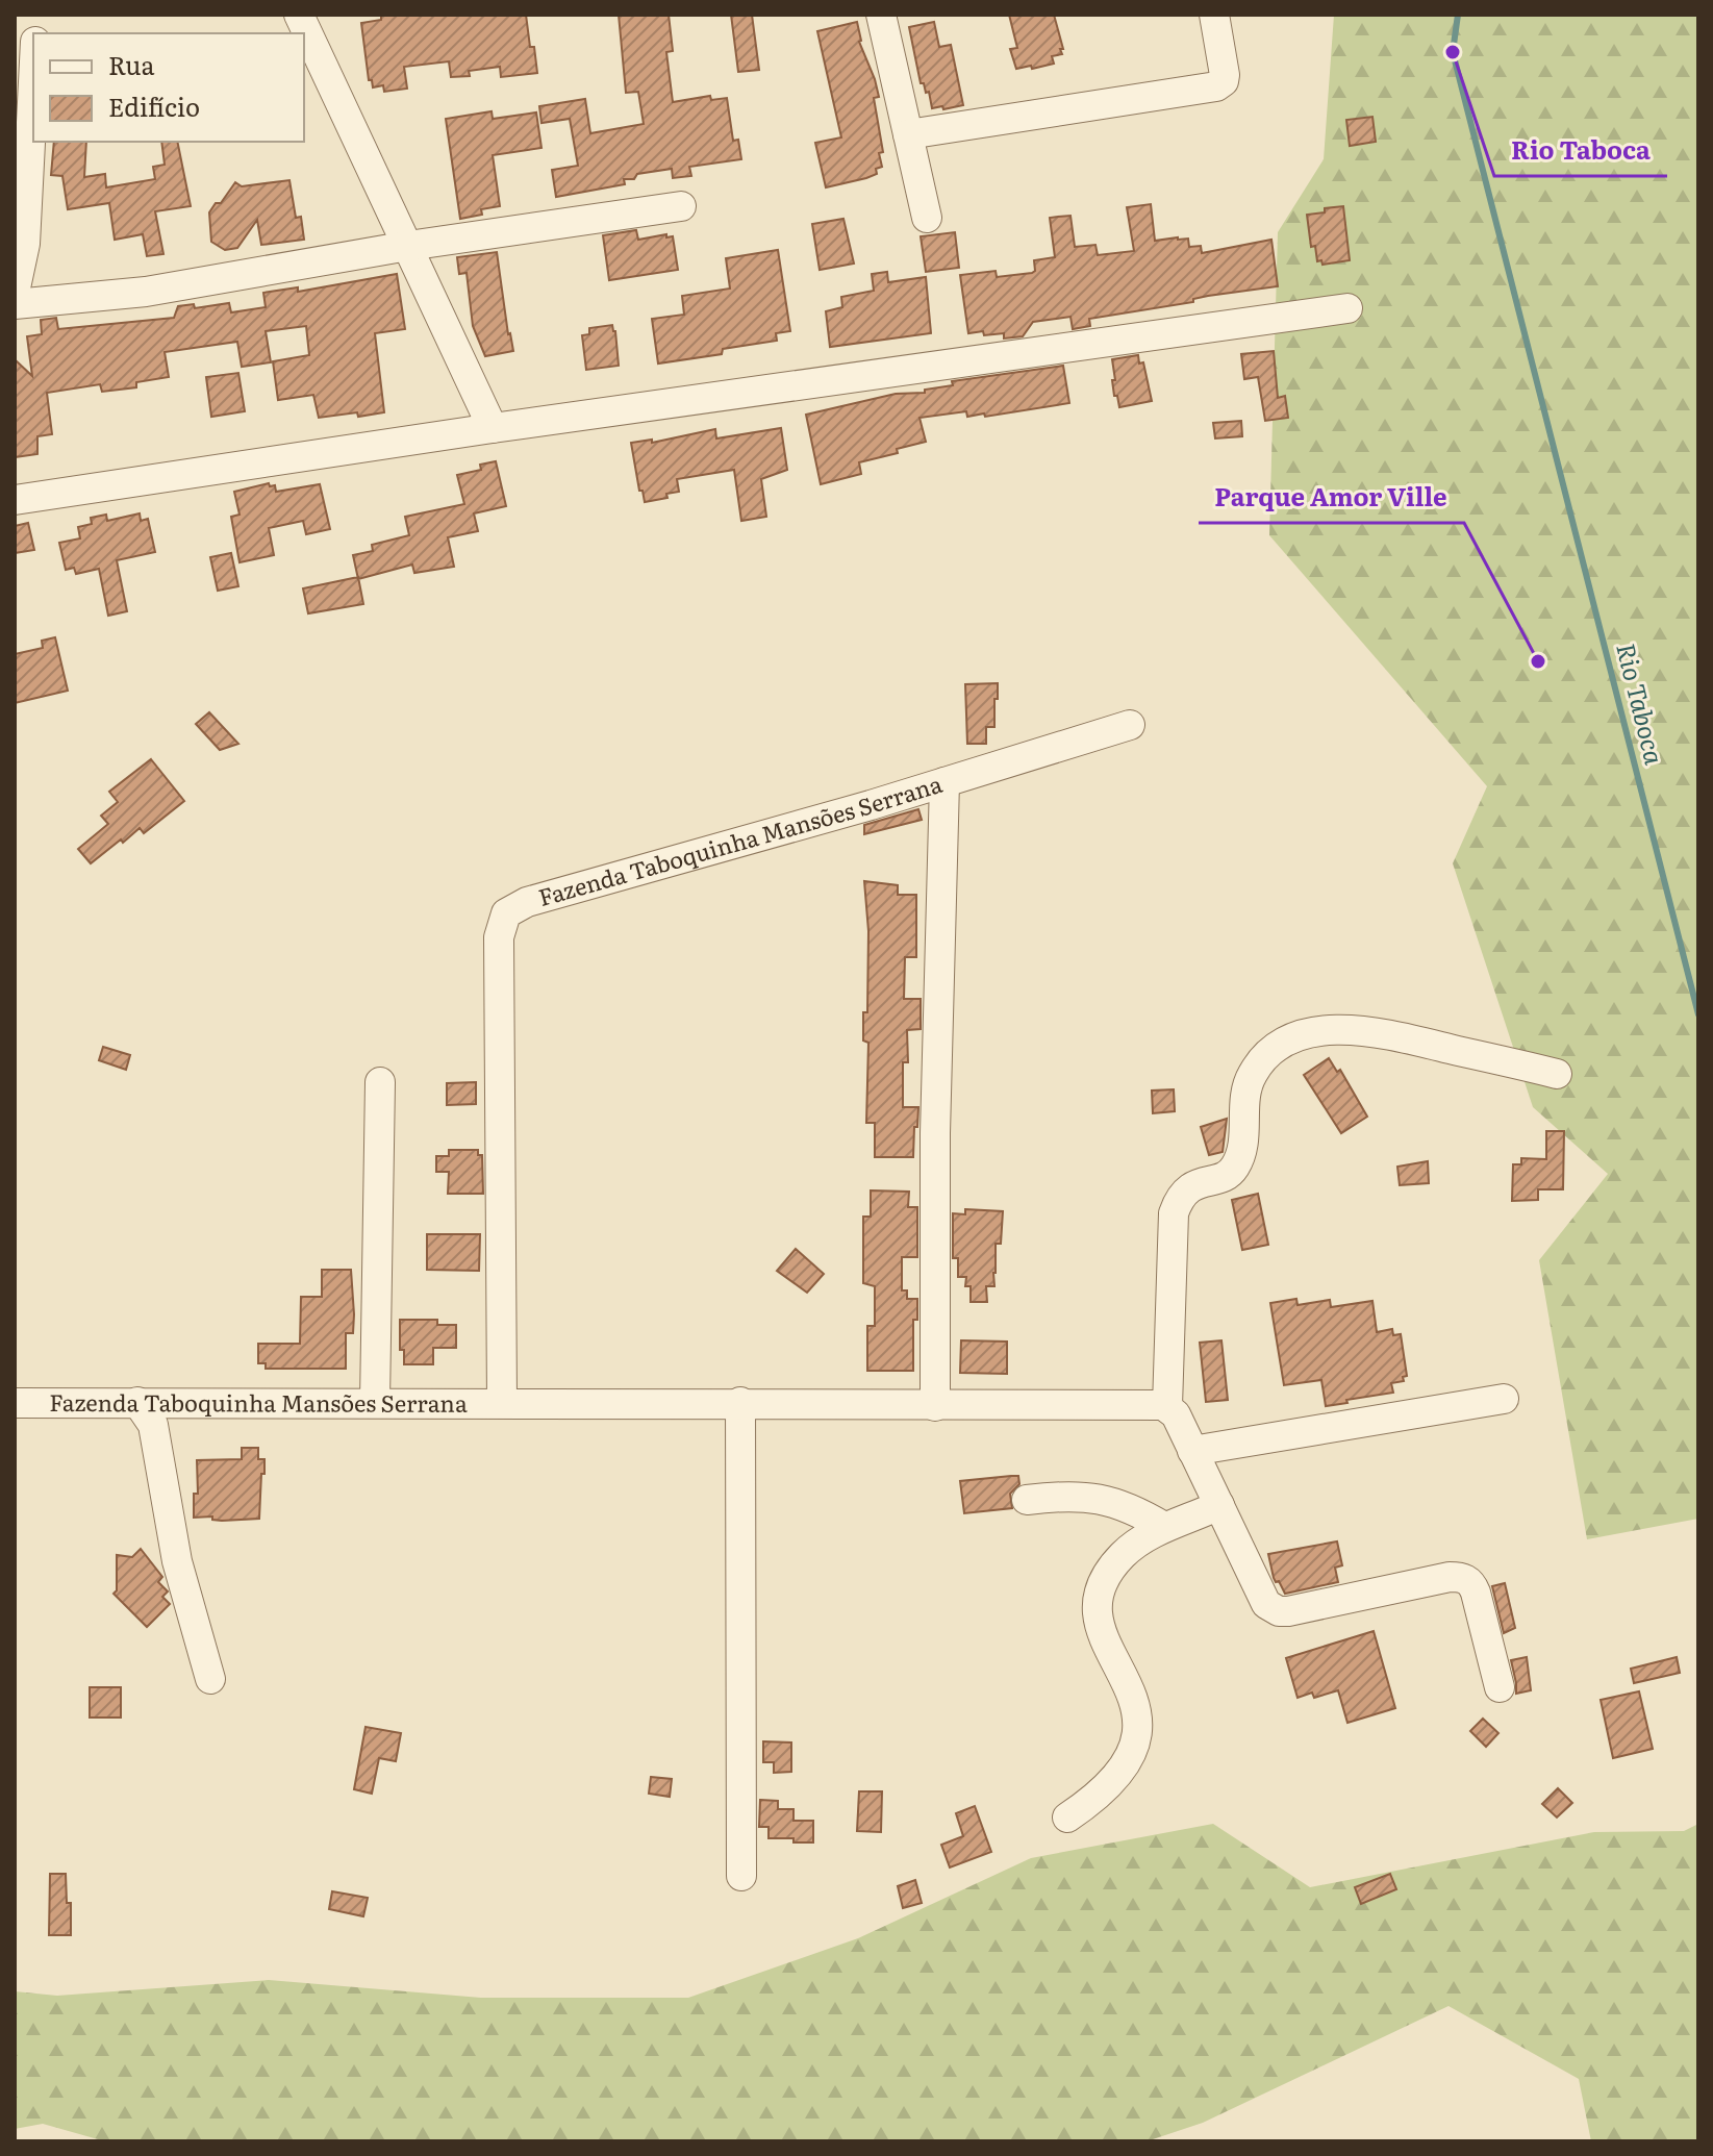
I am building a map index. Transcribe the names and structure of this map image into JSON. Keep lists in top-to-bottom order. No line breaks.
{"streets":{"street":["Fazenda Taboquinha Mansões Serrana"]},"water":["Rio Taboca"],"places":["Rio Taboca","Parque Amor Ville"],"legend":["Rua","Edifício"]}
